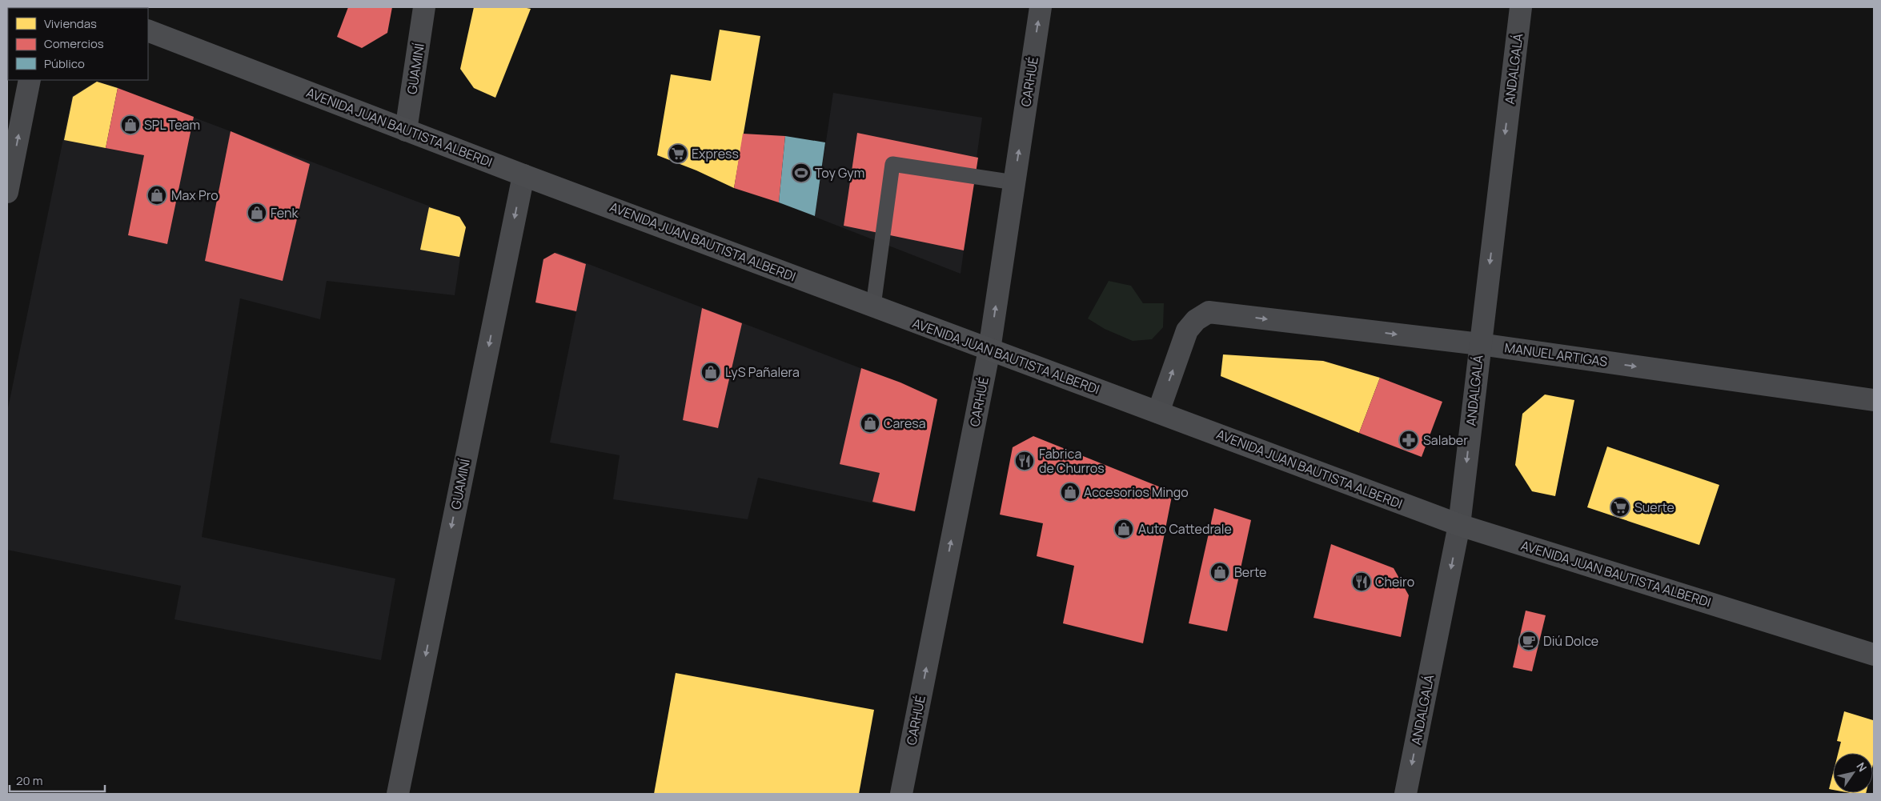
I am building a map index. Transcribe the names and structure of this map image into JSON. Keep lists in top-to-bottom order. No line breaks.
{"streets":{"main road":["AVENIDA JUAN BAUTISTA ALBERDI"],"street":["GUAMINÍ","ANDALGALÁ","CARHUÉ","MANUEL ARTIGAS"]},"crossings":[["GUAMINÍ","AVENIDA JUAN BAUTISTA ALBERDI"],["ANDALGALÁ","AVENIDA JUAN BAUTISTA ALBERDI"],["ANDALGALÁ","MANUEL ARTIGAS"],["CARHUÉ","AVENIDA JUAN BAUTISTA ALBERDI"],["AVENIDA JUAN BAUTISTA ALBERDI","MANUEL ARTIGAS"]],"one_way":["GUAMINÍ","ANDALGALÁ","CARHUÉ","MANUEL ARTIGAS"],"places":{"shop":["SPL Team","Max Pro","Fenk","LyS Pañalera","Caresa","Accesorios Mingo","Auto Cattedrale","Berte"],"supermarket":["Express","Suerte"],"sports":["Toy Gym"],"pharmacy":["Salaber"],"restaurant":["Fabrica de Churros","Cheiro"],"cafe":["Diú Dolce"]},"legend":["Viviendas","Comercios","Público"],"scale_bar":"20 m","north":"top right"}
